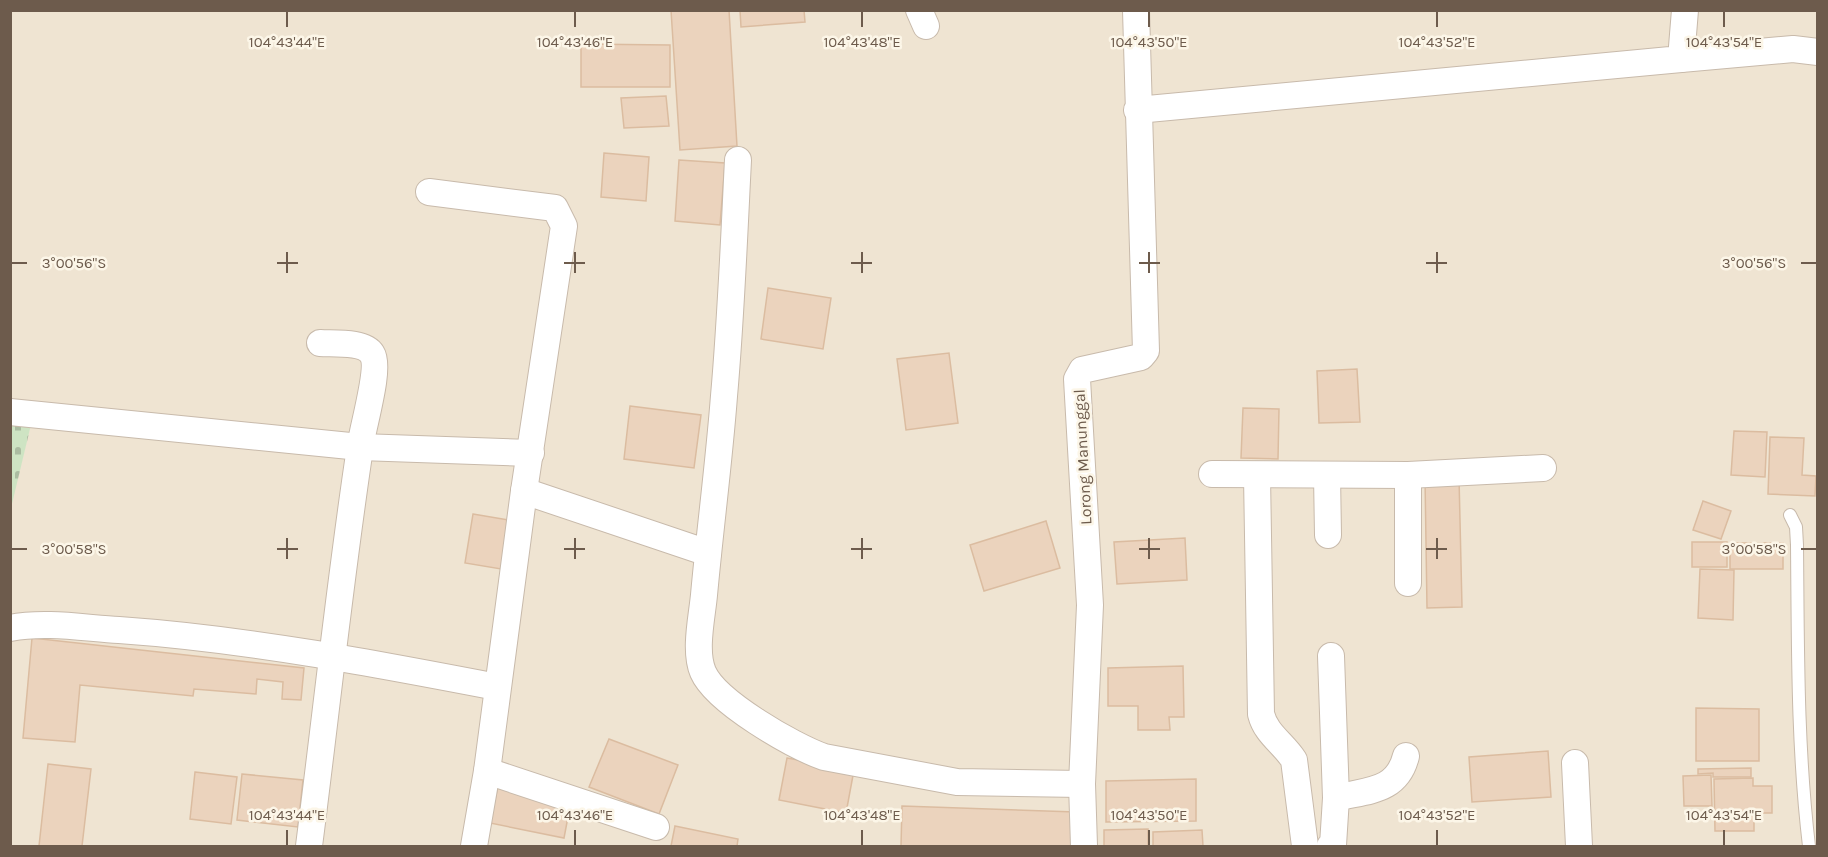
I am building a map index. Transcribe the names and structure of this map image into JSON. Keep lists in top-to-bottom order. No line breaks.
{"streets":{"street":["Lorong Manunggal"]},"coordinates":["104°43'44\"E","104°43'46\"E","104°43'48\"E","104°43'50\"E","104°43'52\"E","104°43'54\"E","3°00'56\"S","3°00'58\"S"]}
